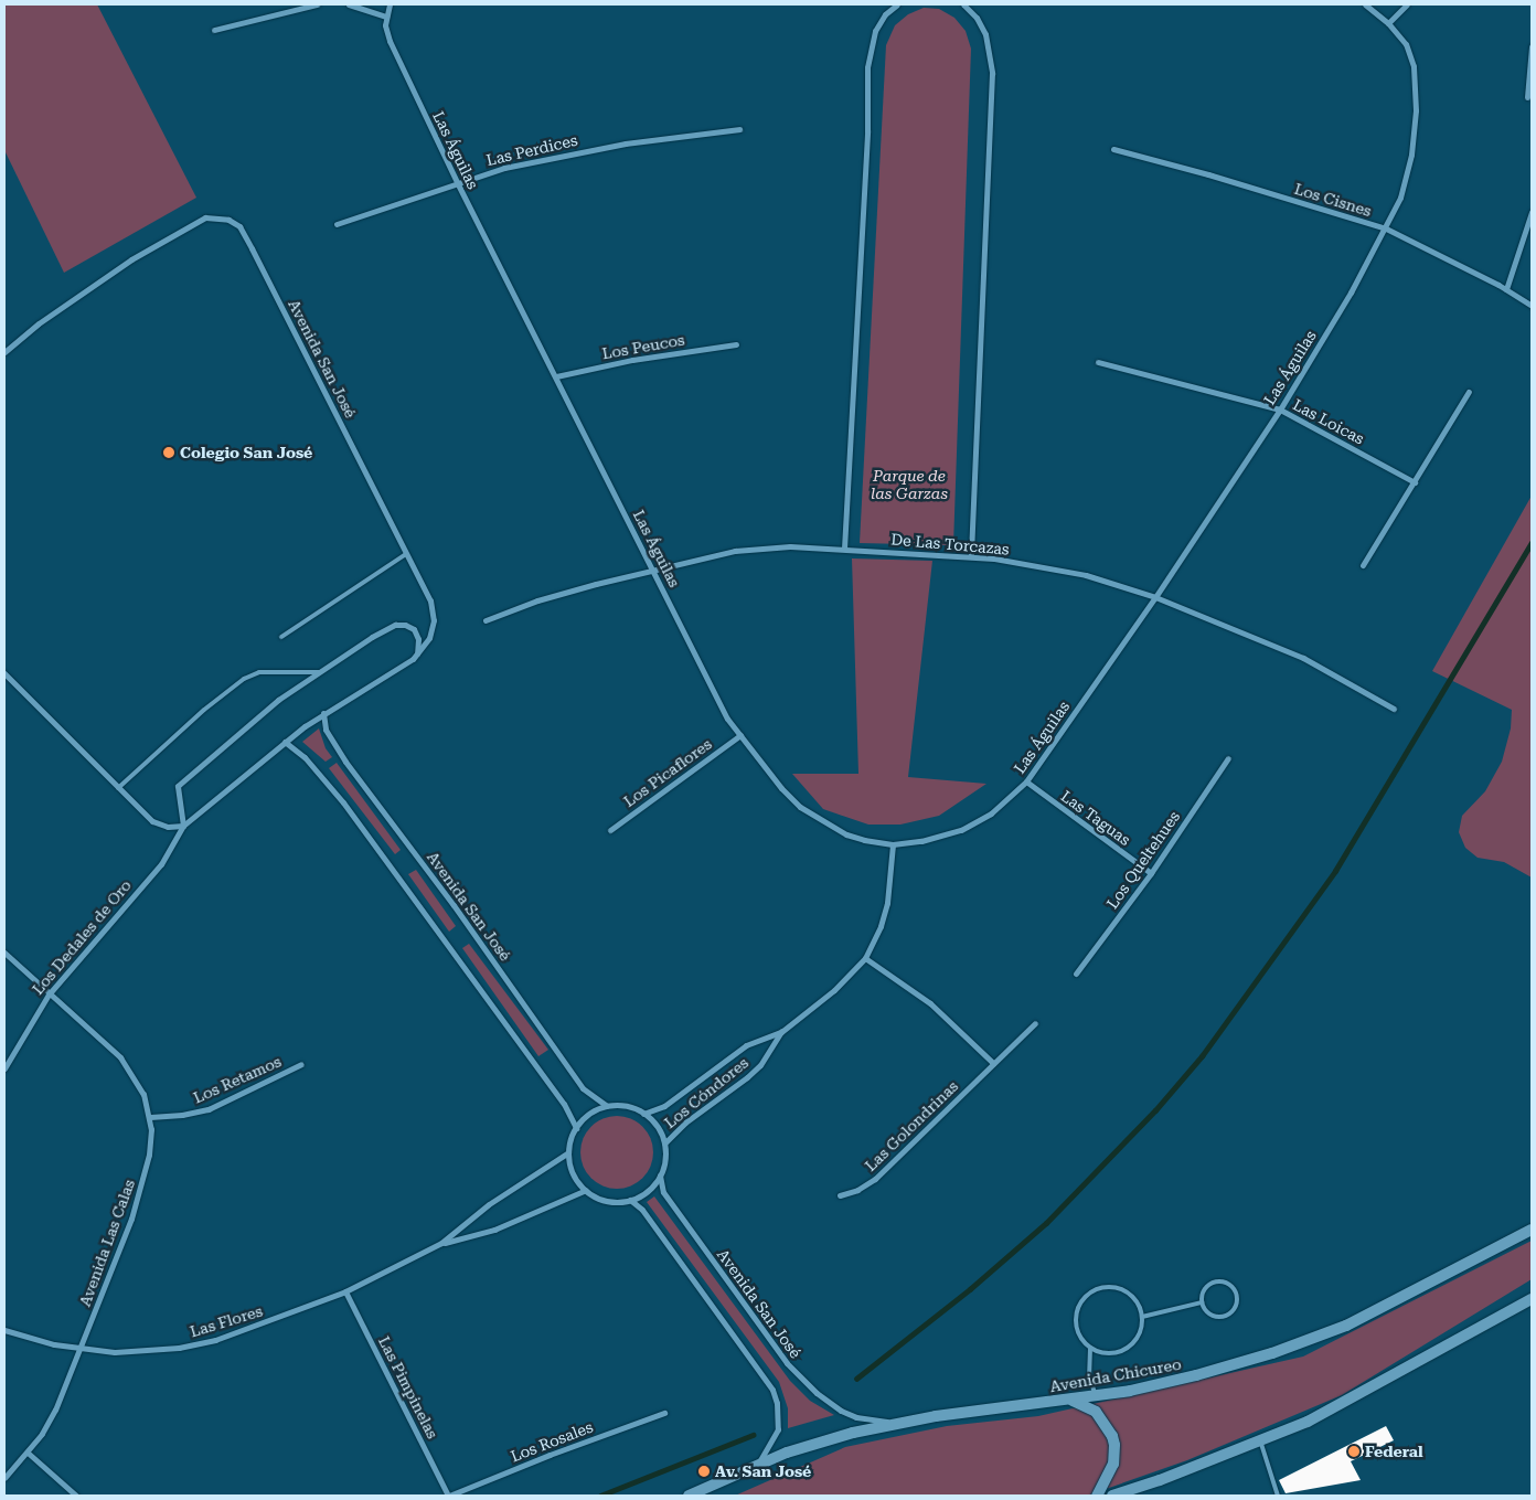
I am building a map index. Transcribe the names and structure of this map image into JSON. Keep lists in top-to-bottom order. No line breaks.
{"streets":{"main road":["Avenida Chicureo"],"street":["Las Águilas","Las Perdices","Los Cisnes","Los Peucos","Avenida San José","Las Loicas","De Las Torcazas","Los Picaflores","Las Taguas","Los Queltehues","Los Dedales de Oro","Los Retamos","Los Cóndores","Las Golondrinas","Avenida Las Calas","Las Flores","Las Pimpinelas","Los Rosales"]},"crossings":[["Las Águilas","Las Perdices"],["Las Águilas","Los Cisnes"],["Las Águilas","Los Peucos"],["Las Águilas","Las Loicas"],["Las Águilas","De Las Torcazas"],["Las Águilas","Los Picaflores"],["Las Águilas","Las Taguas"],["Las Águilas","Los Cóndores"],["Avenida San José","Los Dedales de Oro"],["Avenida San José","Los Cóndores"],["Avenida San José","Las Flores"],["Avenida San José","Avenida Chicureo"],["Las Taguas","Los Queltehues"],["Los Dedales de Oro","Avenida Las Calas"],["Los Retamos","Avenida Las Calas"],["Los Cóndores","Las Flores"],["Avenida Las Calas","Las Flores"],["Las Flores","Las Pimpinelas"],["Las Pimpinelas","Los Rosales"]],"parks":["Parque de las Garzas"],"places":["Colegio San José","Federal","Av. San José"]}
